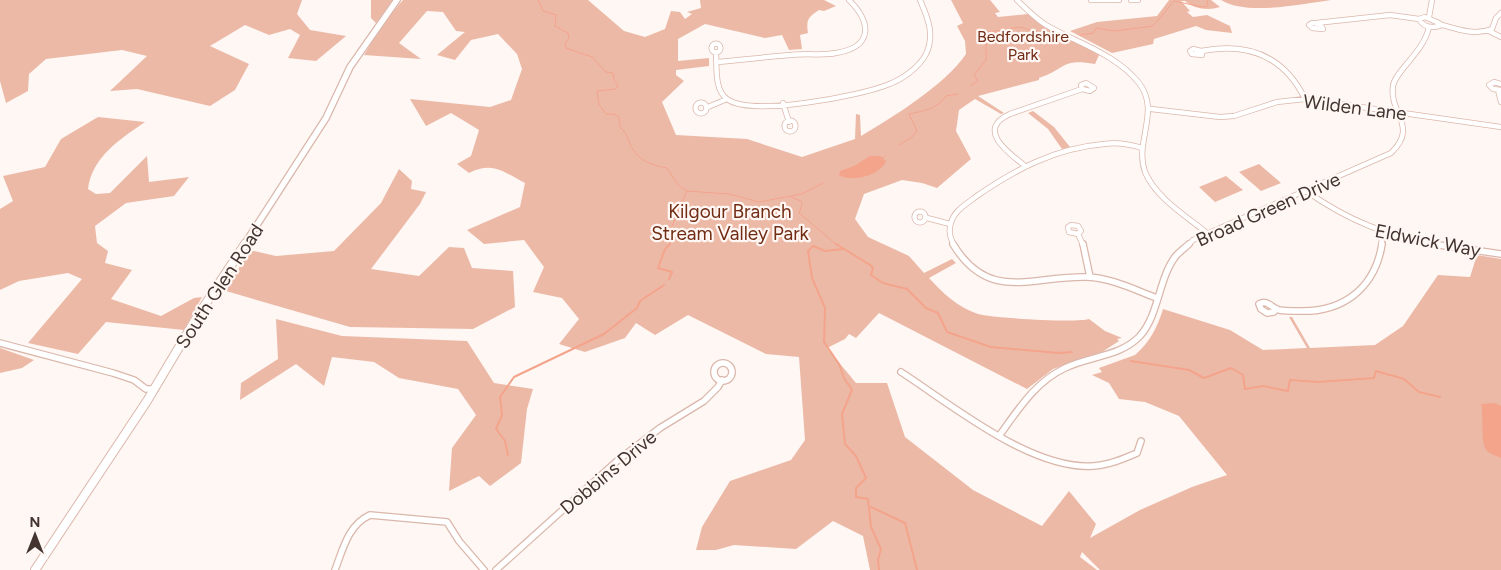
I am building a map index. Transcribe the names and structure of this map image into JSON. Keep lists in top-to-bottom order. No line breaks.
{"streets":{"main road":["South Glen Road"],"street":["Wilden Lane","Broad Green Drive","Eldwick Way","Dobbins Drive"]},"crossings":[["Wilden Lane","Broad Green Drive"],["Broad Green Drive","Eldwick Way"]],"parks":["Bedfordshire Park","Kilgour Branch Stream Valley Park"],"north":"top"}
